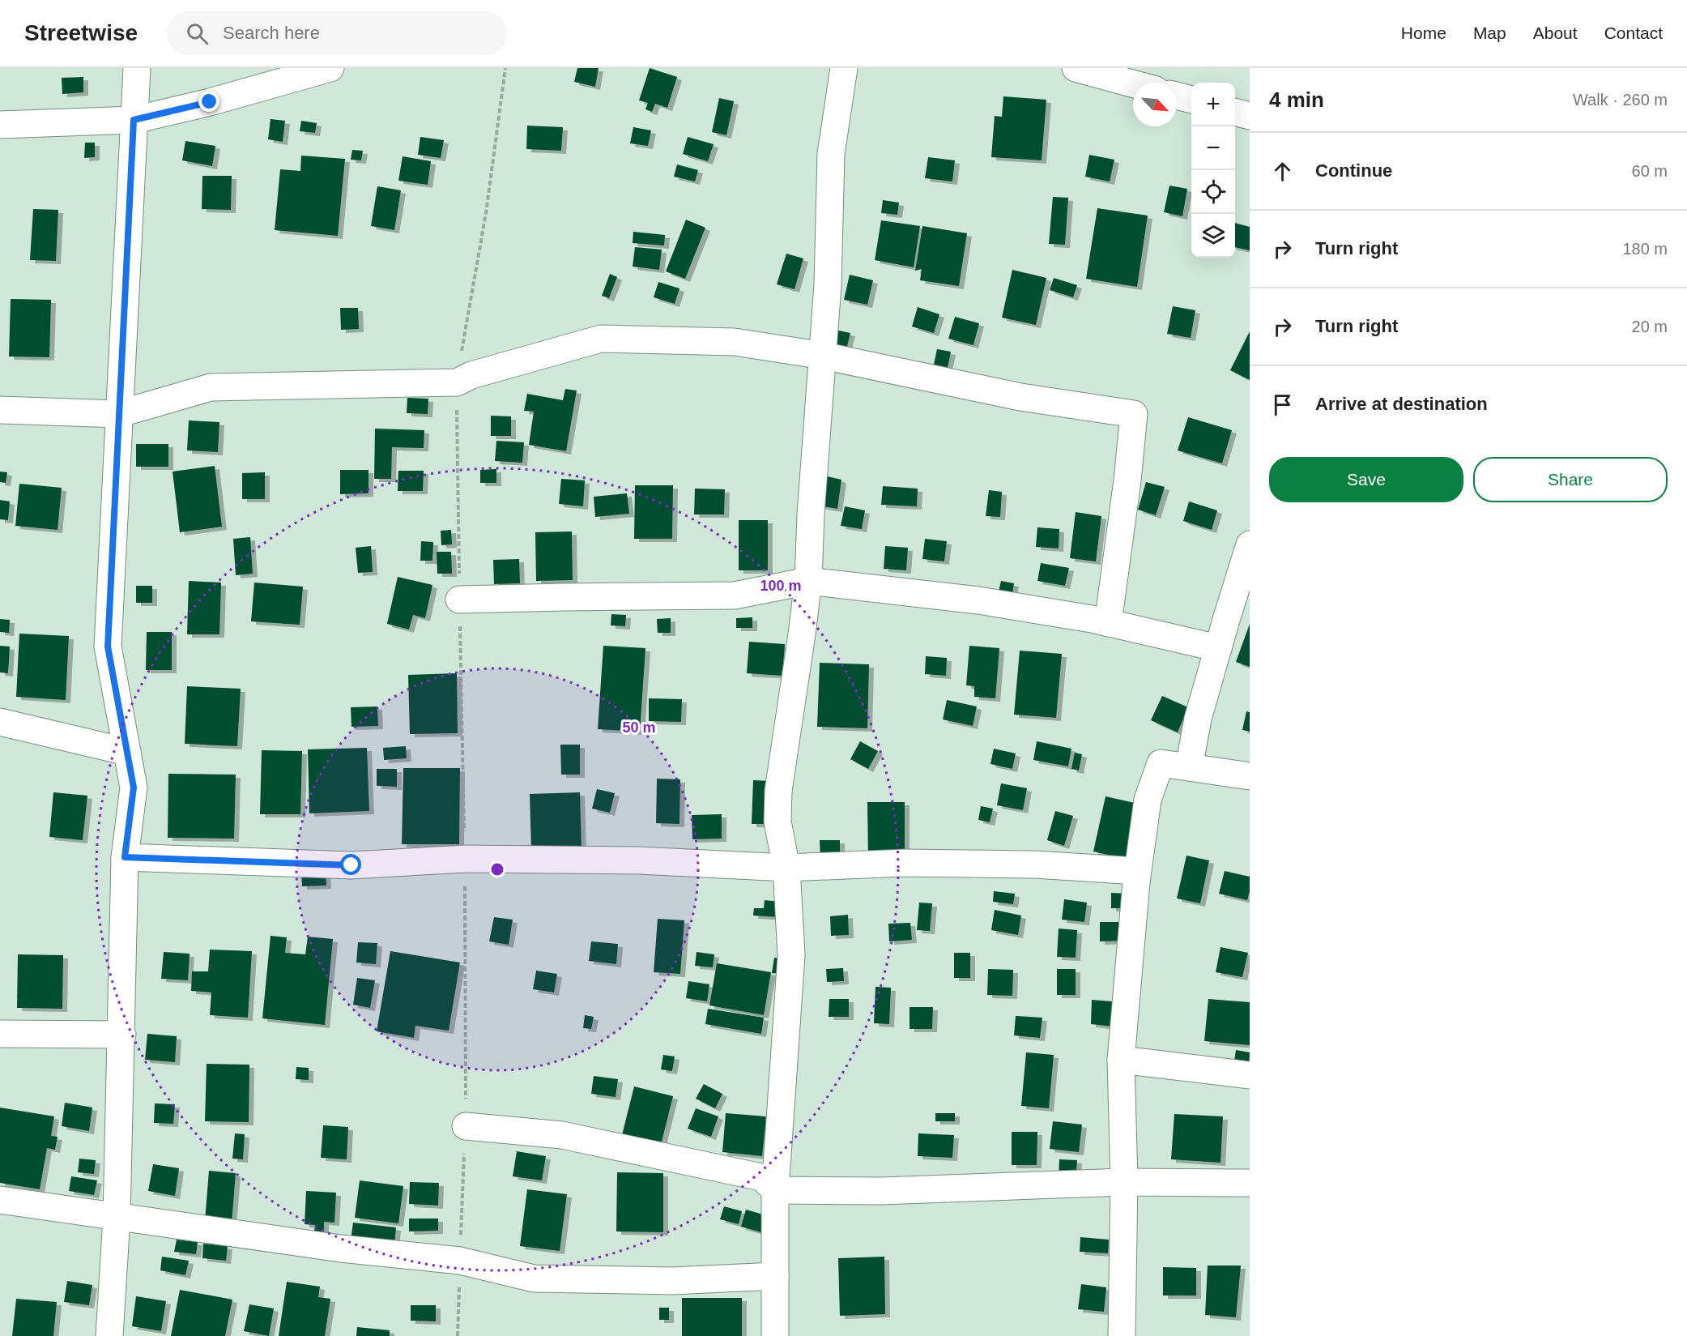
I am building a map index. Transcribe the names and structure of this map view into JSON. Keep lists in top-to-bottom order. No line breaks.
{"north":"bottom right","page":{"header":"Streetwise","search":"Search here","nav":["Home","Map","About","Contact"],"heading":["4 min","Walk · 260 m"],"map_buttons":["+","−"],"list":[["Continue","60 m"],["Turn right","180 m"],["Turn right","20 m"],"Arrive at destination"],"buttons":["Save","Share"]},"rings":["100 m","50 m"]}
